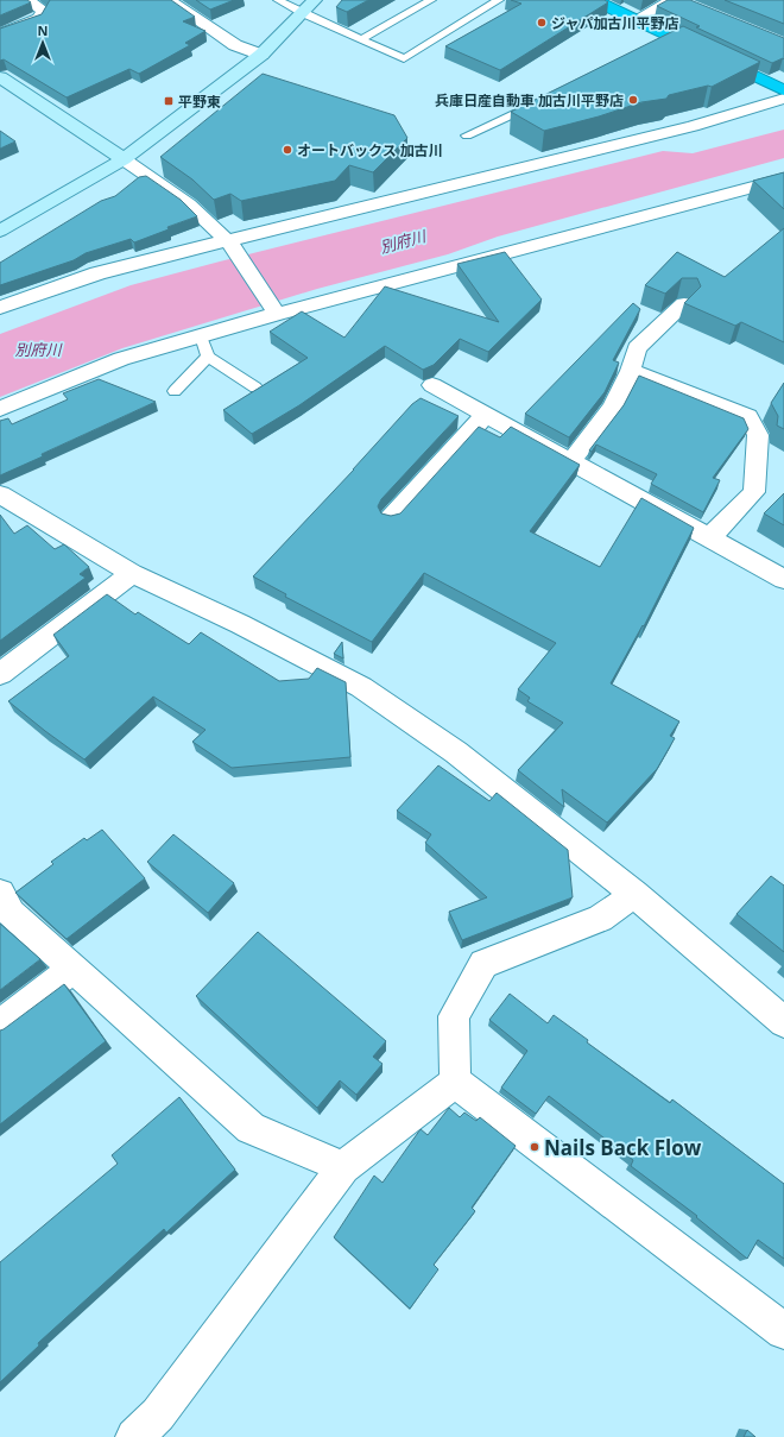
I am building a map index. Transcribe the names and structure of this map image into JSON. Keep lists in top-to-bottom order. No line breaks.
{"water":["別府川"],"places":{"other":["ジャパ加古川平野店","兵庫日産自動車 加古川平野店","オートバックス 加古川","Nails Back Flow"],"transit":["平野東"]},"north":"top"}
